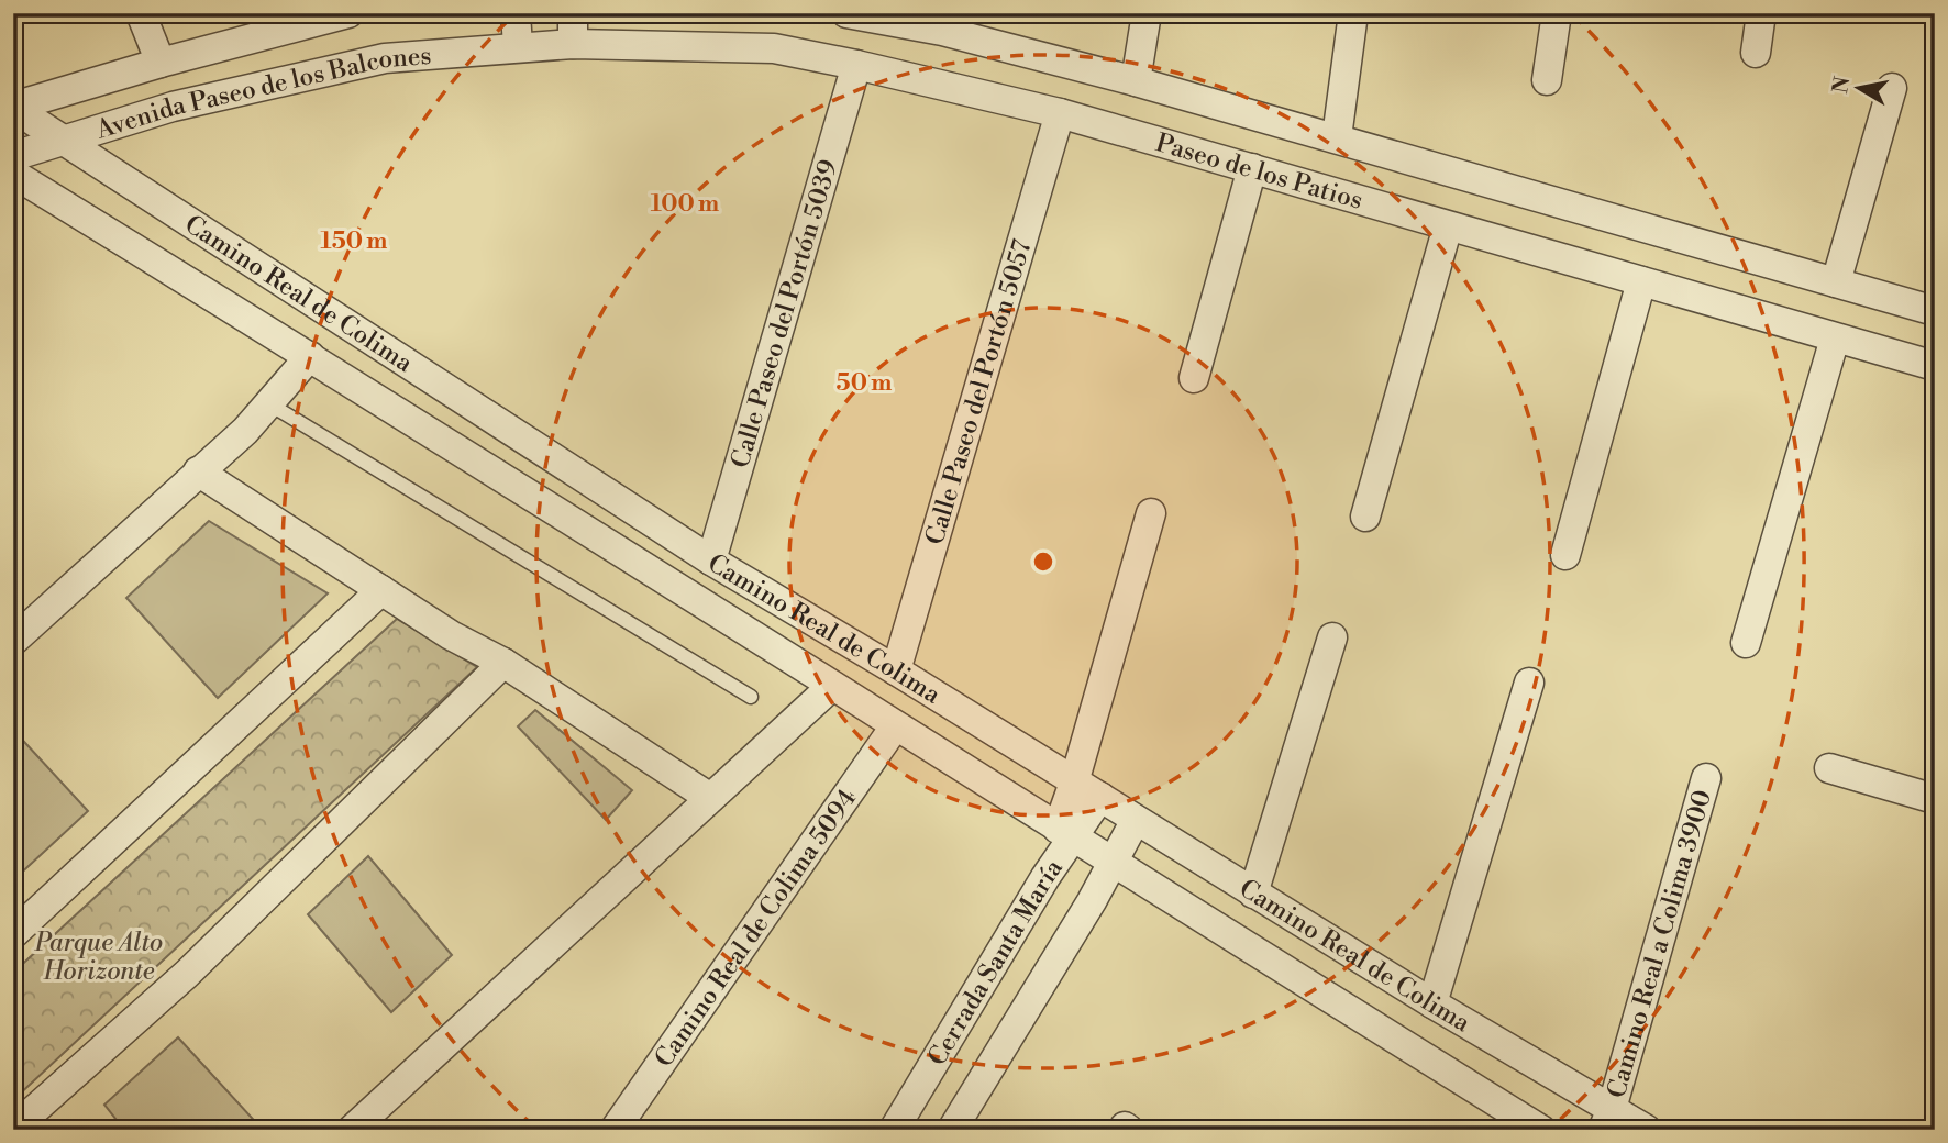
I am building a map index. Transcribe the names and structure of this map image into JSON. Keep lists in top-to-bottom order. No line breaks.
{"streets":{"street":["Avenida Paseo de los Balcones","Paseo de los Patios","Camino Real de Colima","Calle Paseo del Portón 5039","Calle Paseo del Portón 5057","Camino Real de Colima 5094","Camino Real a Colima 3900","Cerrada Santa María"]},"crossings":[["Avenida Paseo de los Balcones","Paseo de los Patios"],["Avenida Paseo de los Balcones","Camino Real de Colima"],["Paseo de los Patios","Calle Paseo del Portón 5039"],["Paseo de los Patios","Calle Paseo del Portón 5057"],["Camino Real de Colima","Calle Paseo del Portón 5039"],["Camino Real de Colima","Calle Paseo del Portón 5057"],["Camino Real de Colima","Camino Real de Colima 5094"],["Camino Real de Colima","Camino Real a Colima 3900"],["Camino Real de Colima","Cerrada Santa María"]],"parks":["Parque Alto Horizonte"],"north":"left","rings":["100 m","150 m","50 m"]}
